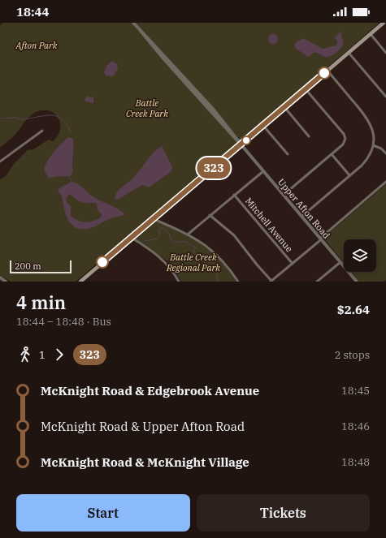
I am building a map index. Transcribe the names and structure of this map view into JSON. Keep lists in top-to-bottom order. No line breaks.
{"streets":{"street":["Upper Afton Road","Mitchell Avenue"]},"parks":["Afton Park","Battle Creek Park","Battle Creek Regional Park"],"lines":["bus line 323"],"scale_bar":"200 m","page":{"status":"18:44","on_map":"323","scale":"200 m","heading":["4 min","18:44 – 18:48 · Bus","$2.64"],"legs":["1","323","2 stops"],"list":[{"name":"McKnight Road & Edgebrook Avenue","value":"18:45"},{"name":"McKnight Road & Upper Afton Road","value":"18:46"},{"name":"McKnight Road & McKnight Village","value":"18:48"}],"buttons":["Start","Tickets"]}}
